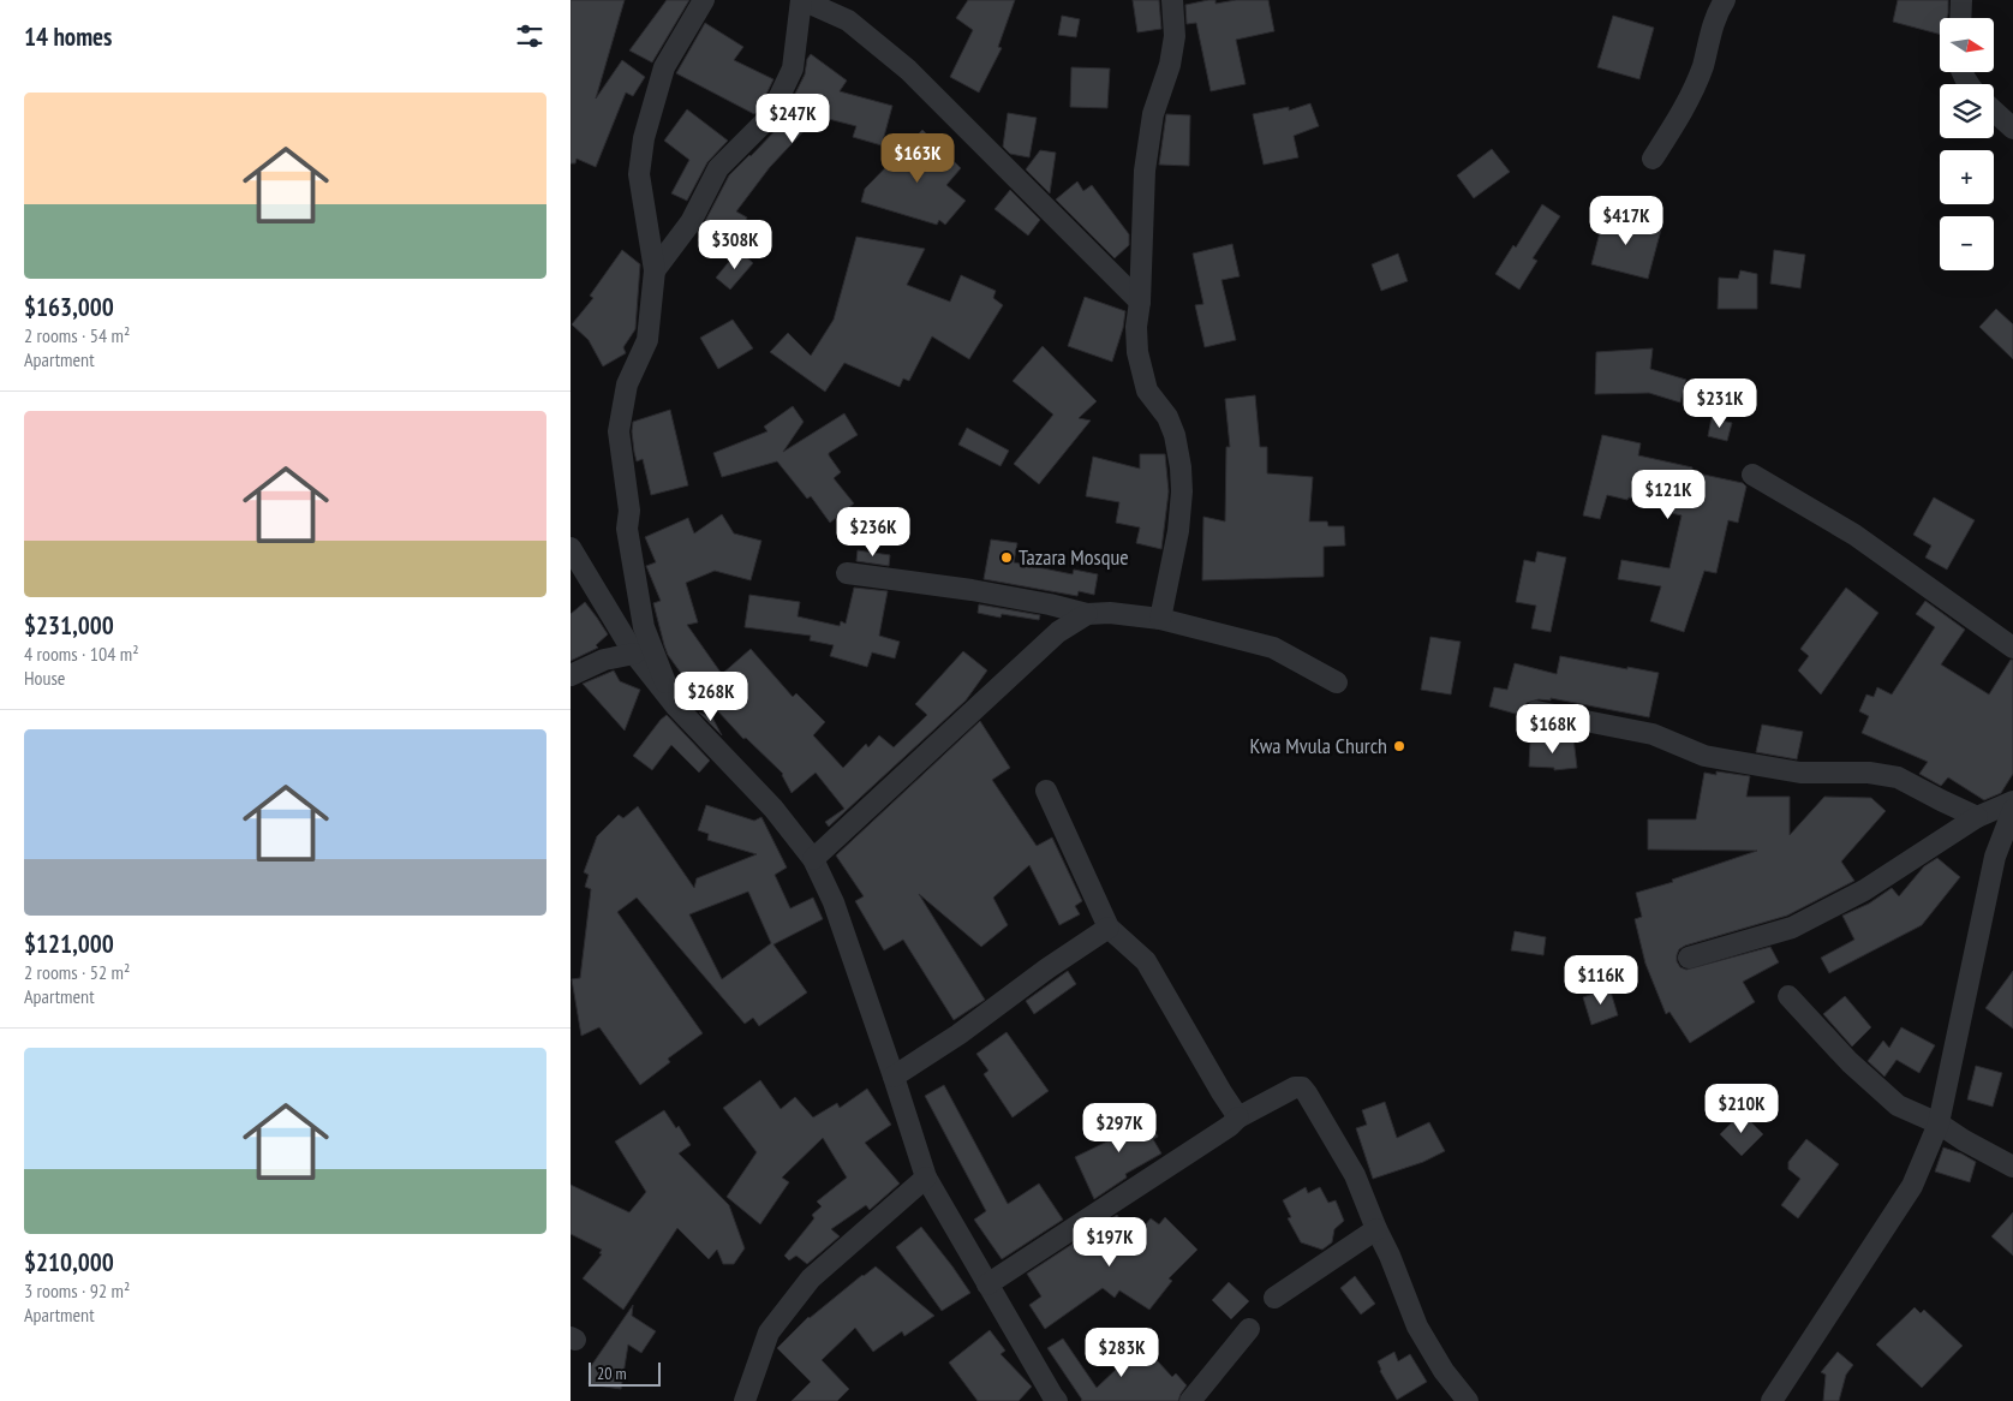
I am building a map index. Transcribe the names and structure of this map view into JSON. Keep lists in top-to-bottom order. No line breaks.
{"places":["Tazara Mosque","Kwa Mvula Church"],"scale_bar":"20 m","north":"right","page":{"heading":"14 homes","map_buttons":["+","−"],"list":[{"name":"$163,000","note":"2 rooms · 54 m² · Apartment"},{"name":"$231,000","note":"4 rooms · 104 m² · House"},{"name":"$121,000","note":"2 rooms · 52 m² · Apartment"},{"name":"$210,000","note":"3 rooms · 92 m² · Apartment"}],"price":["$247K","$163K","$417K","$308K","$231K","$121K","$236K","$268K","$168K","$116K","$210K","$297K","$197K","$283K"],"scale":"20 m"}}
